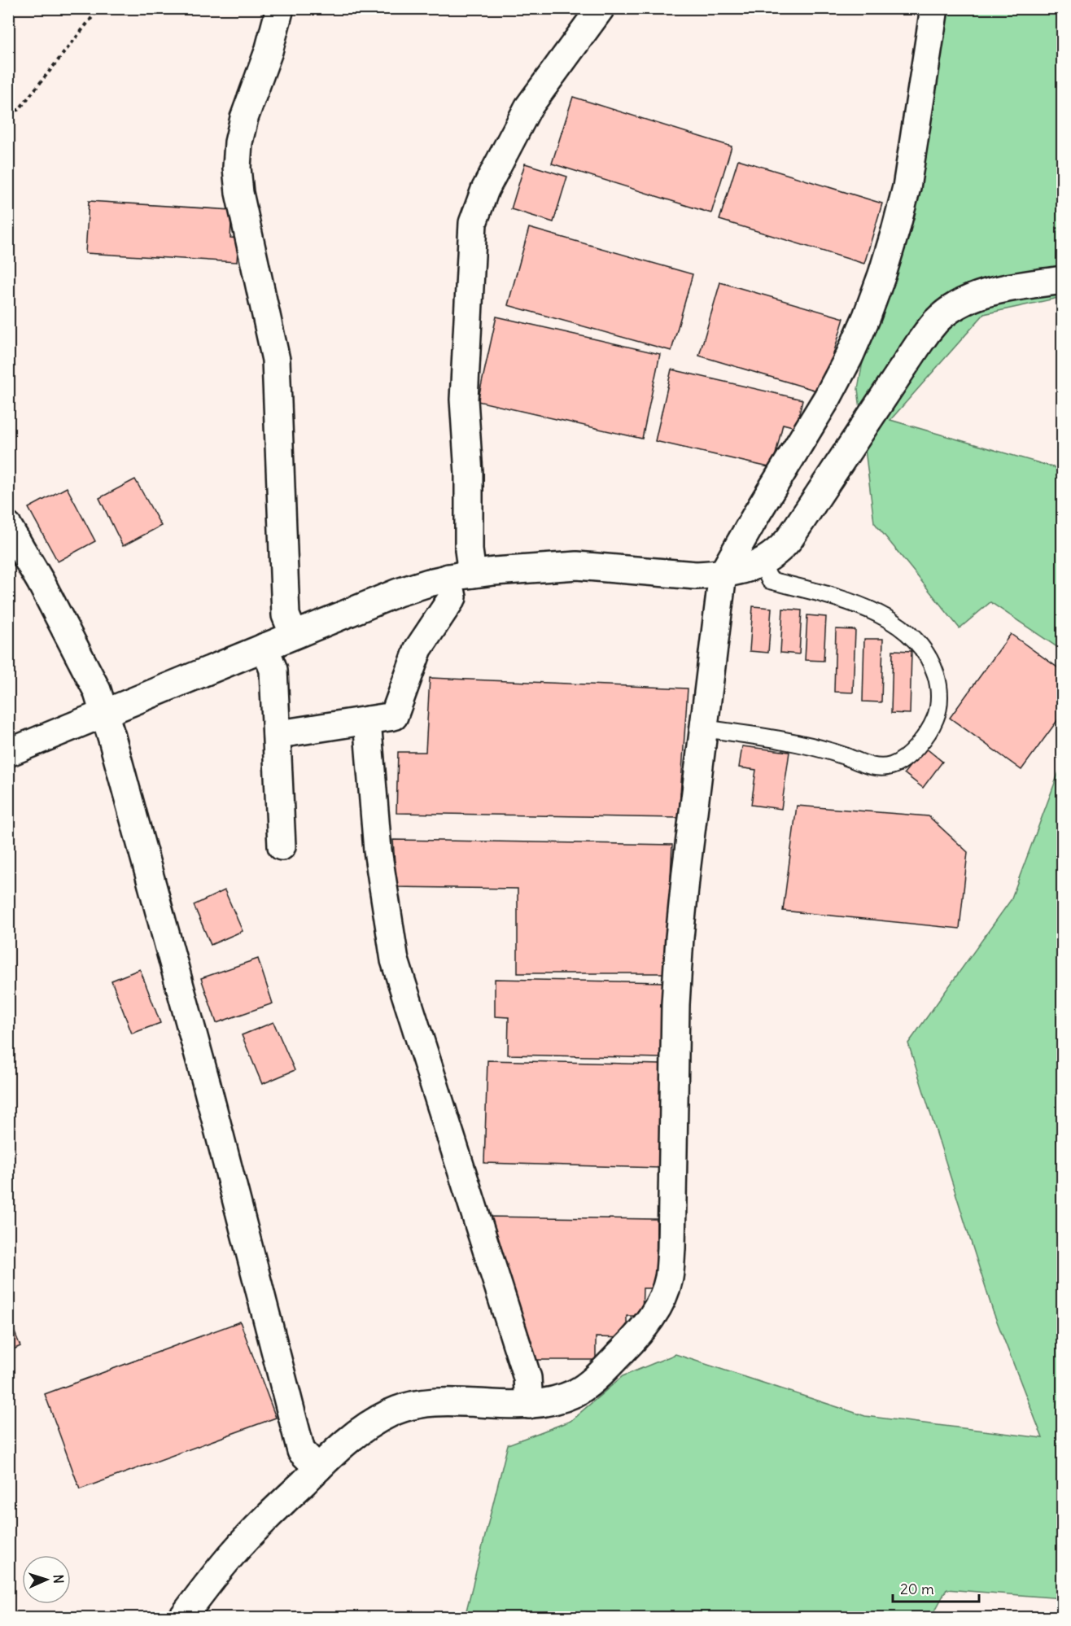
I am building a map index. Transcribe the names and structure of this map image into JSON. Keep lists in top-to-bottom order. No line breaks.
{"scale_bar":"20 m","north":"right"}
